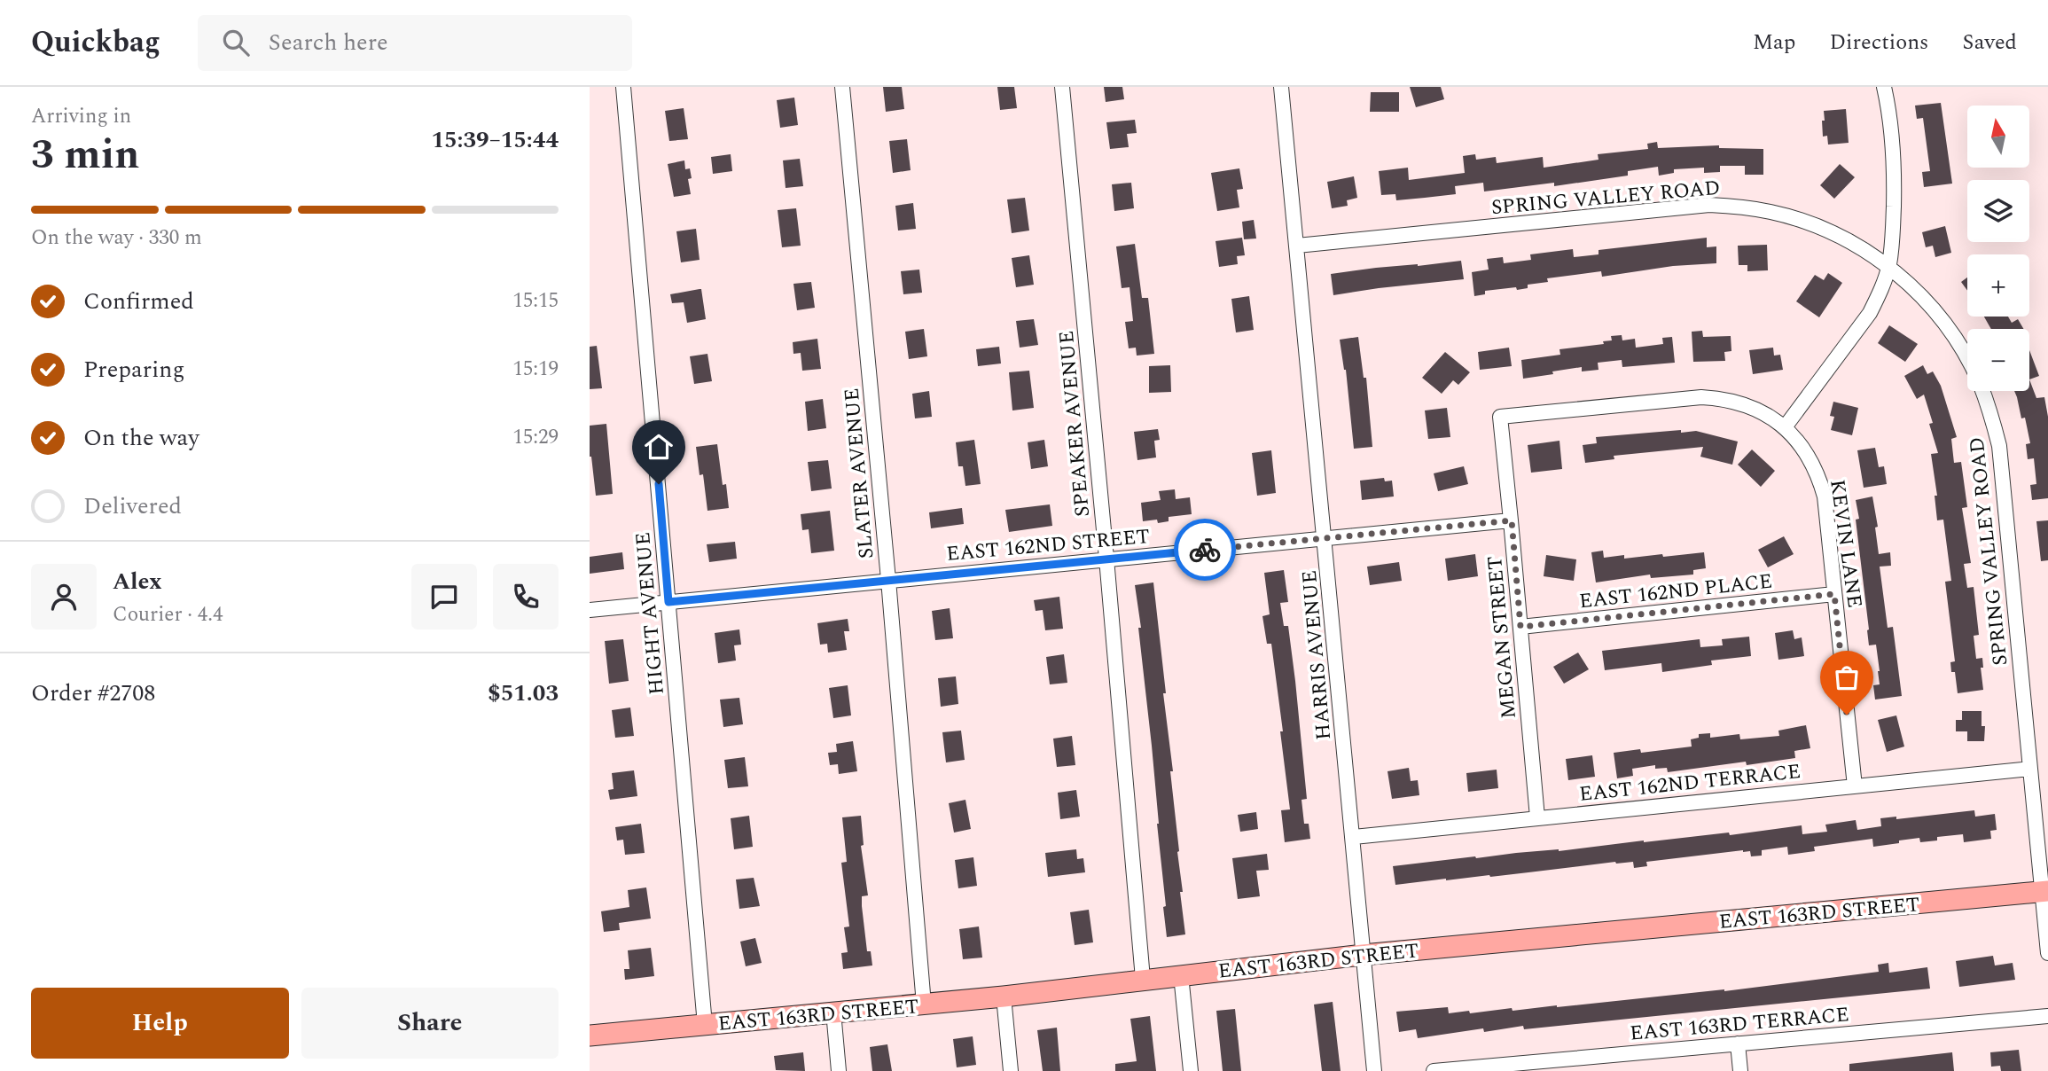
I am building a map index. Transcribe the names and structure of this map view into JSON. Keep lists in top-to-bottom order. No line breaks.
{"streets":{"street":["SPRING VALLEY ROAD","SPEAKER AVENUE","SLATER AVENUE","KEVIN LANE","EAST 162ND STREET","EAST 162ND PLACE","HIGHT AVENUE","MEGAN STREET","HARRIS AVENUE","EAST 162ND TERRACE","EAST 163RD STREET","EAST 163RD TERRACE"]},"crossings":[["SPRING VALLEY ROAD","HARRIS AVENUE"],["SPRING VALLEY ROAD","EAST 162ND TERRACE"],["SPRING VALLEY ROAD","EAST 163RD STREET"],["SPEAKER AVENUE","EAST 162ND STREET"],["SPEAKER AVENUE","EAST 163RD STREET"],["SLATER AVENUE","EAST 162ND STREET"],["SLATER AVENUE","EAST 163RD STREET"],["KEVIN LANE","EAST 162ND PLACE"],["KEVIN LANE","MEGAN STREET"],["KEVIN LANE","EAST 162ND TERRACE"],["EAST 162ND STREET","HIGHT AVENUE"],["EAST 162ND STREET","MEGAN STREET"],["EAST 162ND STREET","HARRIS AVENUE"],["EAST 162ND PLACE","MEGAN STREET"],["HIGHT AVENUE","EAST 163RD STREET"],["MEGAN STREET","EAST 162ND TERRACE"],["HARRIS AVENUE","EAST 162ND TERRACE"],["HARRIS AVENUE","EAST 163RD STREET"]],"north":"top","page":{"header":"Quickbag","search":"Search here","nav":["Map","Directions","Saved"],"heading":["3 min","Arriving in","15:39–15:44"],"panel":["Alex","Courier · 4.4","Order #2708","$51.03"],"map_buttons":["+","−"],"bar":"On the way · 330 m","list":[["Confirmed","15:15"],["Preparing","15:19"],["On the way","15:29"],"Delivered"],"buttons":["Help","Share"]}}
